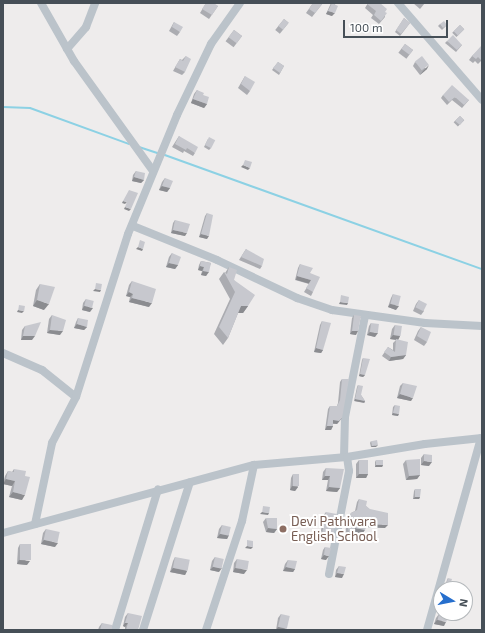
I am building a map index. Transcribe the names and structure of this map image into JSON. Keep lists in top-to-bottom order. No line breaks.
{"places":["Devi Pathivara English School"],"scale_bar":"100 m","north":"right"}
